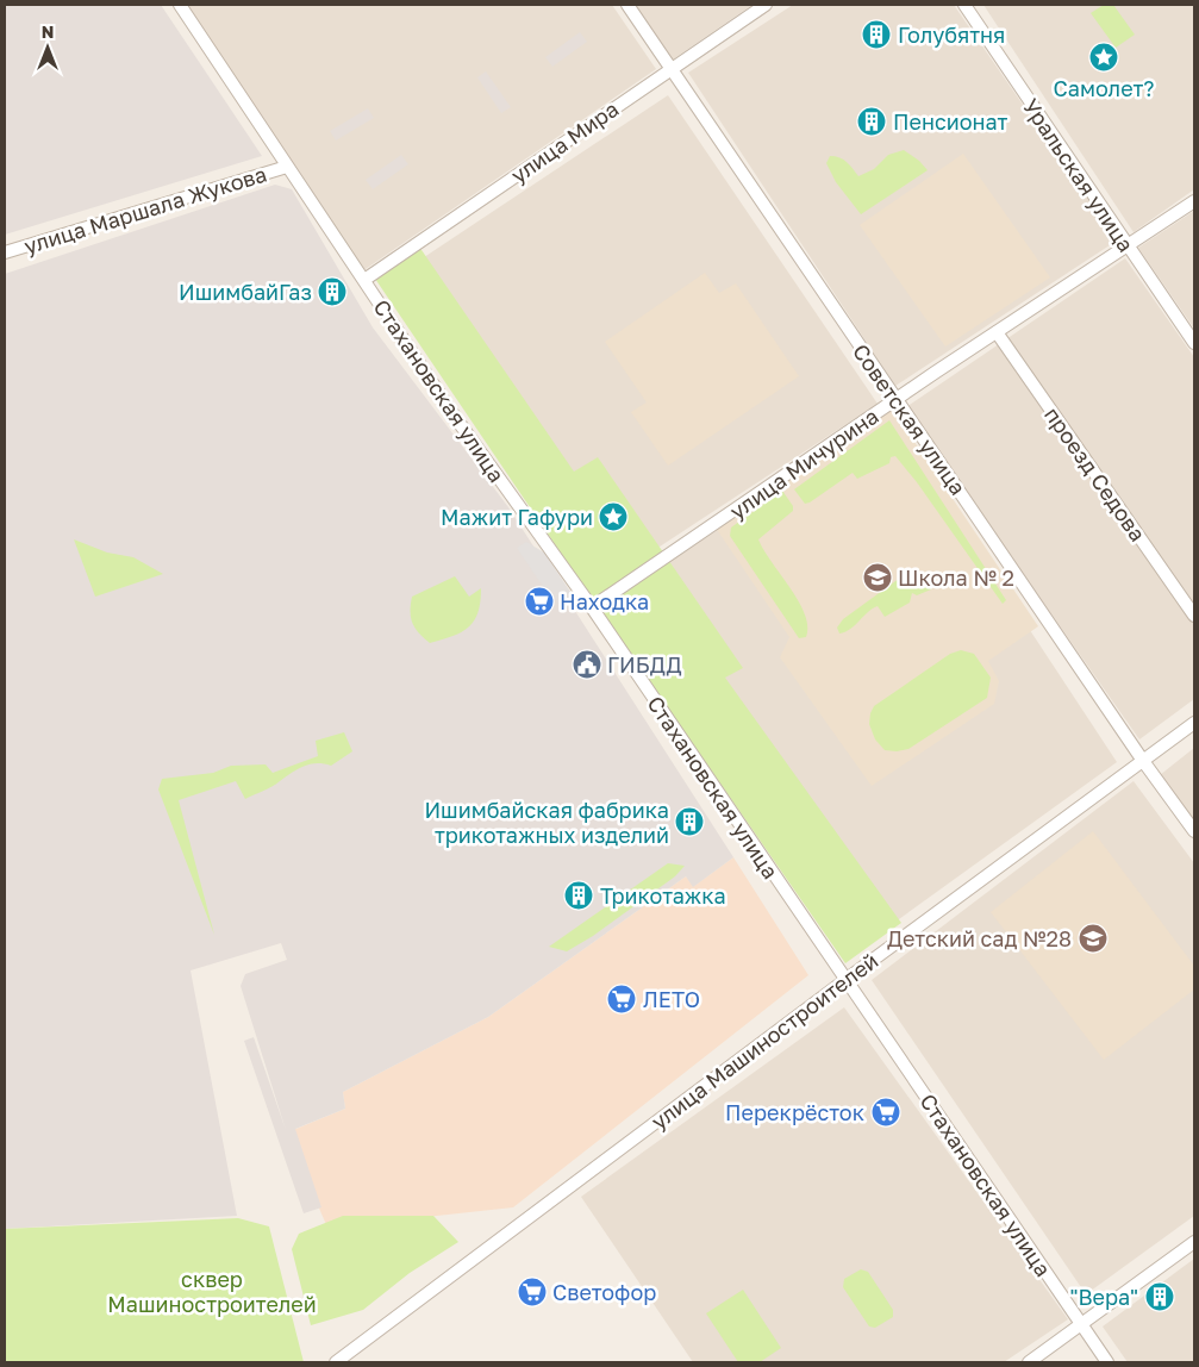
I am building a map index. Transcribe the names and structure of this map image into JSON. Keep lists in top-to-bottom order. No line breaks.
{"streets":{"street":["улица Мира","Уральская улица","улица Маршала Жукова","Стахановская улица","Советская улица","улица Мичурина","проезд Седова","улица Машиностроителей"]},"crossings":[["улица Мира","Стахановская улица"],["улица Мира","Советская улица"],["Уральская улица","улица Мичурина"],["улица Маршала Жукова","Стахановская улица"],["Стахановская улица","улица Мичурина"],["Стахановская улица","улица Машиностроителей"],["Советская улица","улица Мичурина"],["Советская улица","улица Машиностроителей"],["улица Мичурина","проезд Седова"]],"parks":["сквер Машиностроителей"],"places":{"building":["Голубятня","Пенсионат","ИшимбайГаз","Ишимбайская фабрика трикотажных изделий","Трикотажка","\"Вера\""],"place":["Самолет?","Мажит Гафури"],"school or university":["Школа № 2","Детский сад №28"],"supermarket":["Находка","ЛЕТО","Перекрёсток","Светофор"],"public building":["ГИБДД"]},"north":"top"}
